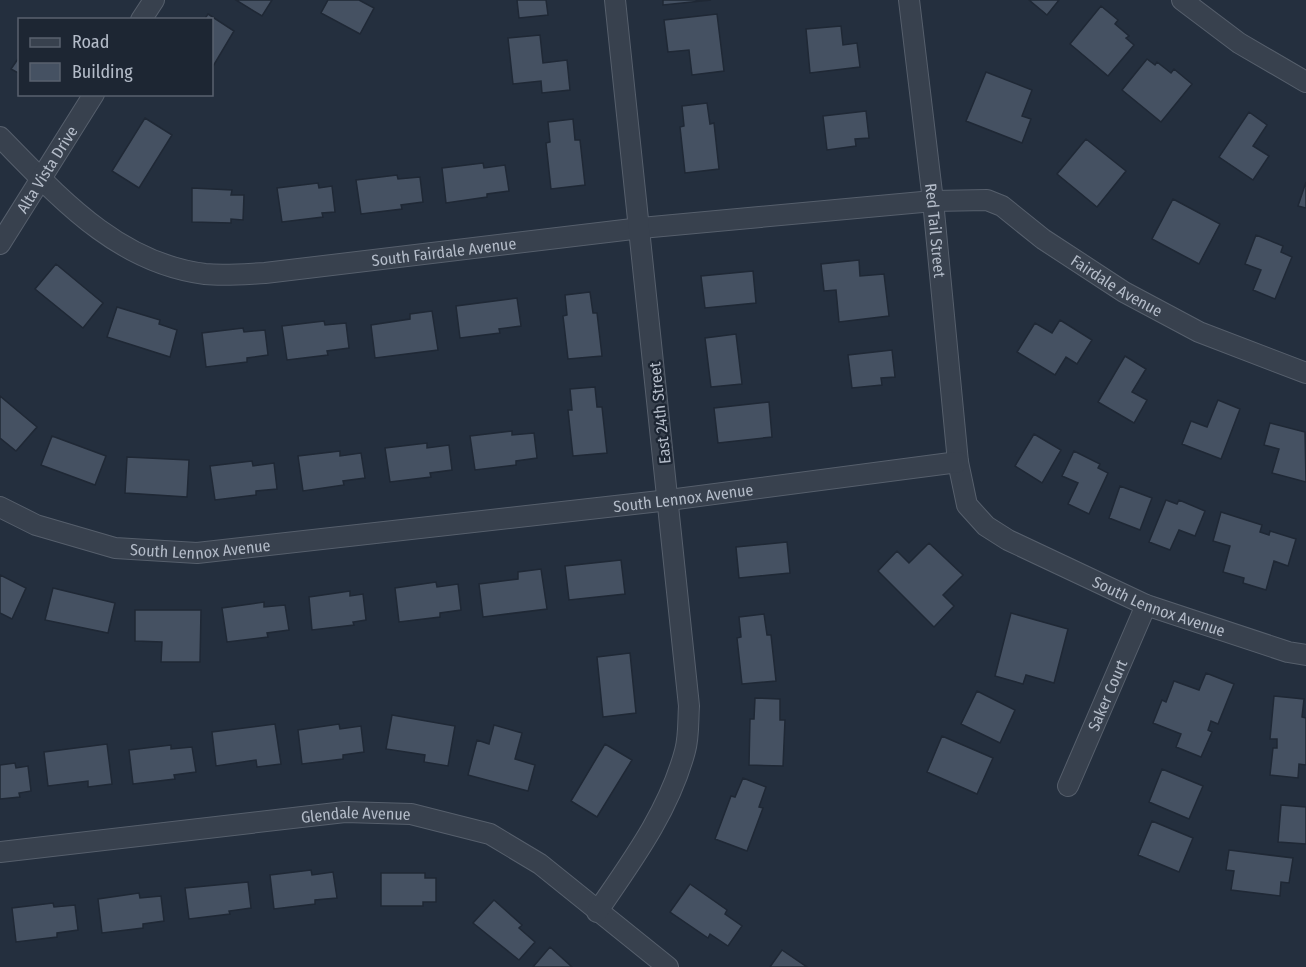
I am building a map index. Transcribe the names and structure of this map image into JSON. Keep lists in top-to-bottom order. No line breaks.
{"streets":{"street":["Alta Vista Drive","Red Tail Street","South Fairdale Avenue","Fairdale Avenue","East 24th Street","South Lennox Avenue","Saker Court","Glendale Avenue"]},"crossings":[["Alta Vista Drive","South Fairdale Avenue"],["Red Tail Street","South Fairdale Avenue"],["Red Tail Street","Fairdale Avenue"],["Red Tail Street","South Lennox Avenue"],["South Fairdale Avenue","Fairdale Avenue"],["South Fairdale Avenue","East 24th Street"],["East 24th Street","South Lennox Avenue"],["East 24th Street","Glendale Avenue"],["South Lennox Avenue","Saker Court"]],"legend":["Road","Building"]}
